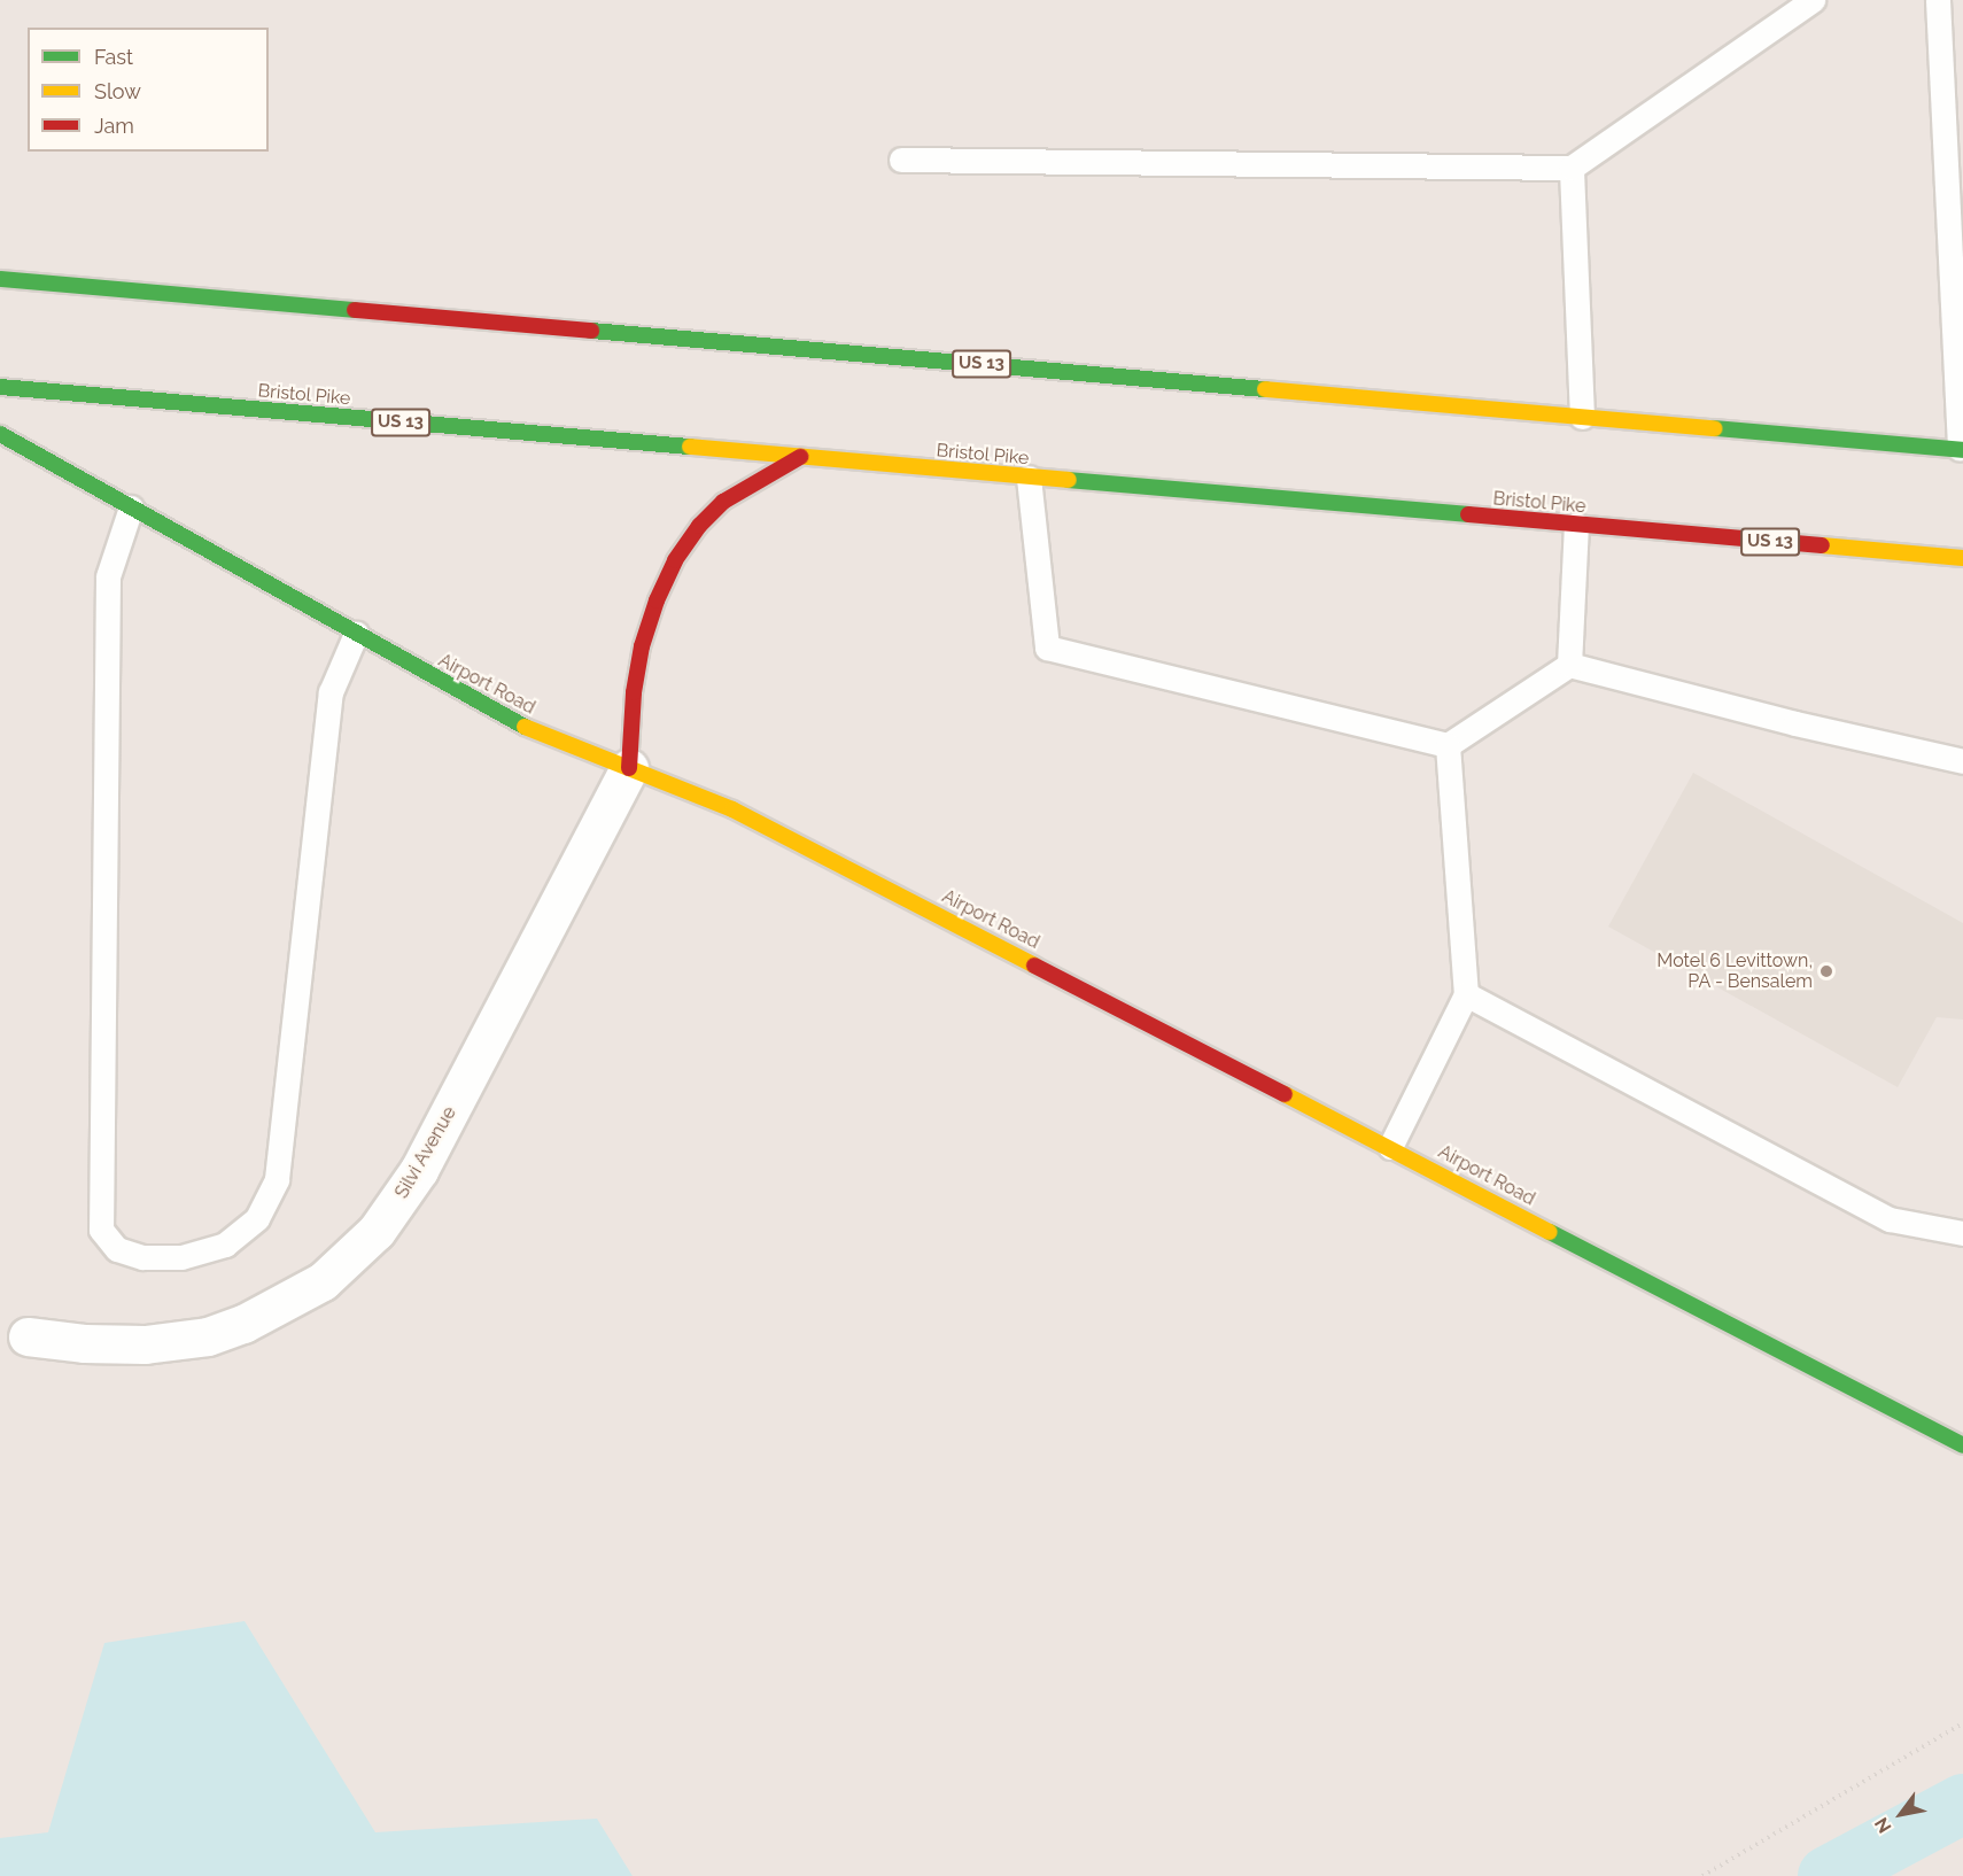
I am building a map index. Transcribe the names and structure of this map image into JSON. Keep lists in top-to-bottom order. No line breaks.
{"streets":{"main road":["US 13","Bristol Pike","Airport Road"],"street":["Silvi Avenue"]},"crossings":[["Airport Road","Silvi Avenue"]],"places":["Motel 6 Levittown, PA - Bensalem"],"legend":["Fast","Slow","Jam"],"north":"bottom left"}
